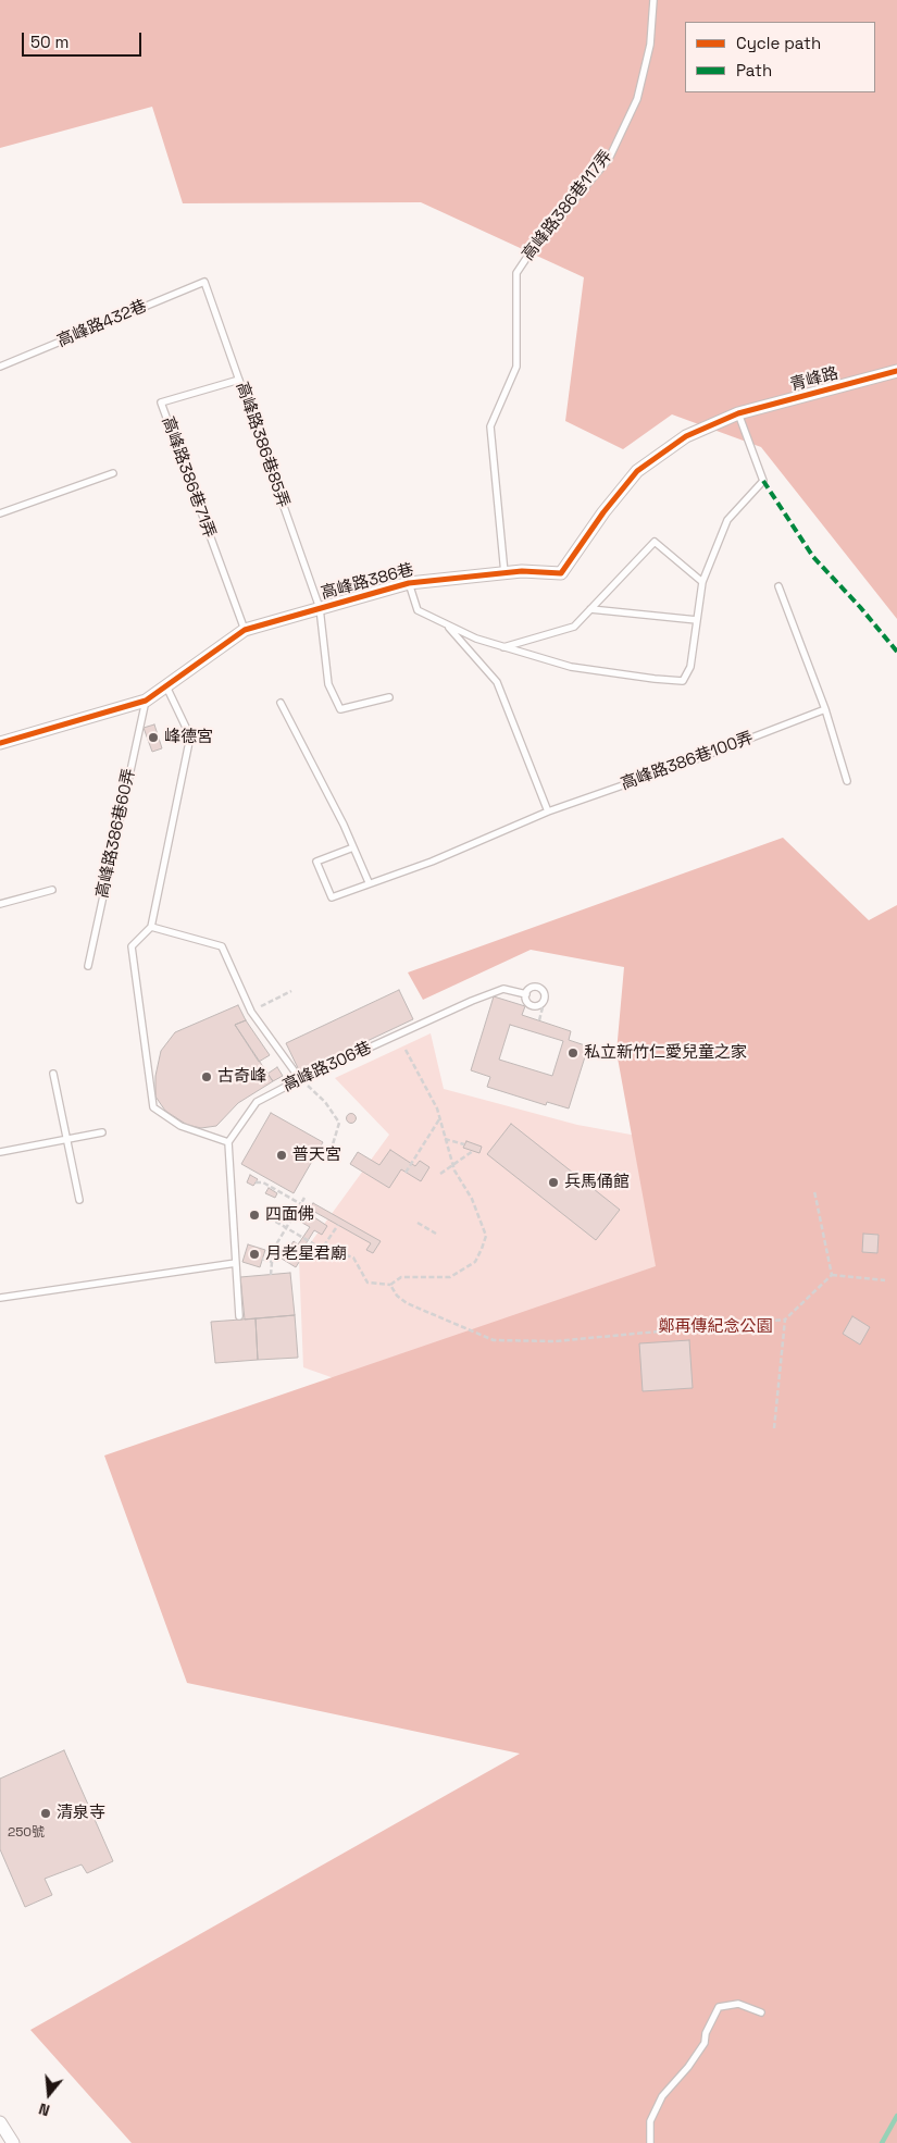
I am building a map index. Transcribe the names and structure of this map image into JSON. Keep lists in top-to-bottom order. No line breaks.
{"streets":{"street":["青峰路","高峰路386巷"],"lane":["高峰路386巷117弄","高峰路432巷","高峰路386巷85弄","高峰路386巷71弄","高峰路386巷100弄","高峰路386巷60弄","高峰路306巷"]},"crossings":[["高峰路386巷117弄","高峰路386巷"],["高峰路432巷","高峰路386巷85弄"],["青峰路","高峰路386巷"],["高峰路386巷85弄","高峰路386巷71弄"],["高峰路386巷85弄","高峰路386巷"],["高峰路386巷71弄","高峰路386巷"],["高峰路386巷","高峰路386巷60弄"]],"parks":["鄭再傳紀念公園"],"places":["峰德宮","私立新竹仁愛兒童之家","古奇峰","普天宮","兵馬俑館","四面佛","月老星君廟","清泉寺"],"house_numbers":["250號"],"legend":["Cycle path","Path"],"scale_bar":"50 m","north":"bottom"}
